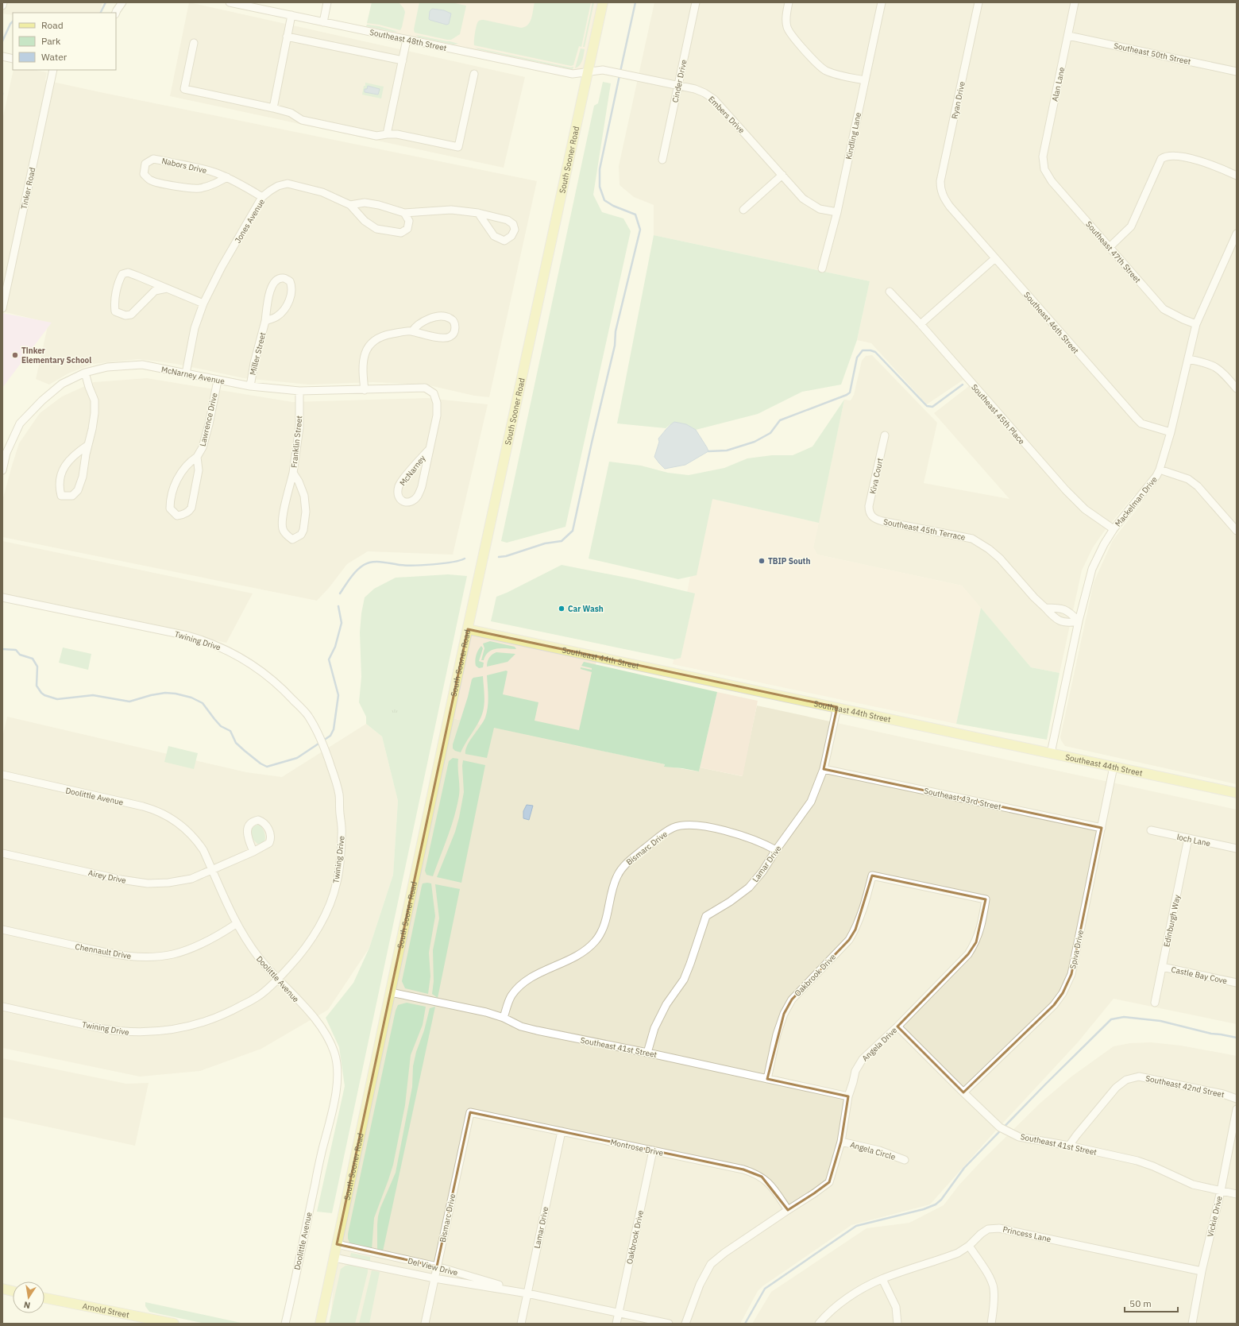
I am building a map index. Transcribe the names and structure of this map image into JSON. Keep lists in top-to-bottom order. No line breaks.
{"streets":{"main road":["South Sooner Road","Southeast 44th Street","Arnold Street"],"street":["Southeast 48th Street","Southeast 50th Street","Cinder Drive","Alan Lane","Ryan Drive","Embers Drive","Kindling Lane","Nabors Drive","Tinker Road","Jones Avenue","Southeast 47th Street","Southeast 46th Street","Miller Street","McNarney Avenue","Southeast 45th Place","Lawrence Drive","Franklin Street","McNarney","Kiva Court","Mackelman Drive","Southeast 45th Terrace","Twining Drive","Doolittle Avenue","Southeast 43rd Street","loch Lane","Bismarc Drive","Lamar Drive","Airey Drive","Edinburgh Way","Spiva Drive","Chennault Drive","Oakbrook Drive","Castle Bay Cove","Angela Drive","Southeast 41st Street","Southeast 42nd Street","Montrose Drive","Angela Circle","Vickie Drive","Princess Lane","Del View Drive"]},"crossings":[["Southeast 48th Street","Embers Drive"],["Southeast 48th Street","South Sooner Road"],["Southeast 50th Street","Alan Lane"],["Cinder Drive","Embers Drive"],["Alan Lane","Southeast 47th Street"],["Ryan Drive","Southeast 46th Street"],["Embers Drive","Kindling Lane"],["Embers Drive","South Sooner Road"],["South Sooner Road","Southeast 44th Street"],["South Sooner Road","Southeast 41st Street"],["South Sooner Road","Del View Drive"],["Nabors Drive","Jones Avenue"],["Jones Avenue","McNarney Avenue"],["Southeast 47th Street","Mackelman Drive"],["Southeast 46th Street","Mackelman Drive"],["Miller Street","McNarney Avenue"],["McNarney Avenue","Lawrence Drive"],["McNarney Avenue","Franklin Street"],["McNarney Avenue","McNarney"],["Southeast 45th Place","Mackelman Drive"],["Kiva Court","Southeast 45th Terrace"],["Mackelman Drive","Southeast 44th Street"],["Twining Drive","Doolittle Avenue"],["Southeast 44th Street","Lamar Drive"],["Southeast 44th Street","Spiva Drive"],["Doolittle Avenue","Airey Drive"],["Doolittle Avenue","Chennault Drive"],["Southeast 43rd Street","Lamar Drive"],["Southeast 43rd Street","Spiva Drive"],["loch Lane","Edinburgh Way"],["Bismarc Drive","Lamar Drive"],["Bismarc Drive","Southeast 41st Street"],["Bismarc Drive","Montrose Drive"],["Bismarc Drive","Del View Drive"],["Lamar Drive","Southeast 41st Street"],["Lamar Drive","Montrose Drive"],["Lamar Drive","Del View Drive"],["Edinburgh Way","Castle Bay Cove"],["Spiva Drive","Southeast 41st Street"],["Oakbrook Drive","Angela Drive"],["Oakbrook Drive","Southeast 41st Street"],["Oakbrook Drive","Montrose Drive"],["Oakbrook Drive","Del View Drive"],["Angela Drive","Southeast 41st Street"],["Angela Drive","Montrose Drive"],["Angela Drive","Angela Circle"],["Southeast 41st Street","Southeast 42nd Street"],["Southeast 41st Street","Vickie Drive"],["Vickie Drive","Princess Lane"]],"places":["Tinker Elementary School","TBIP South","Car Wash"],"legend":["Road","Park","Water"],"scale_bar":"50 m","north":"bottom"}
